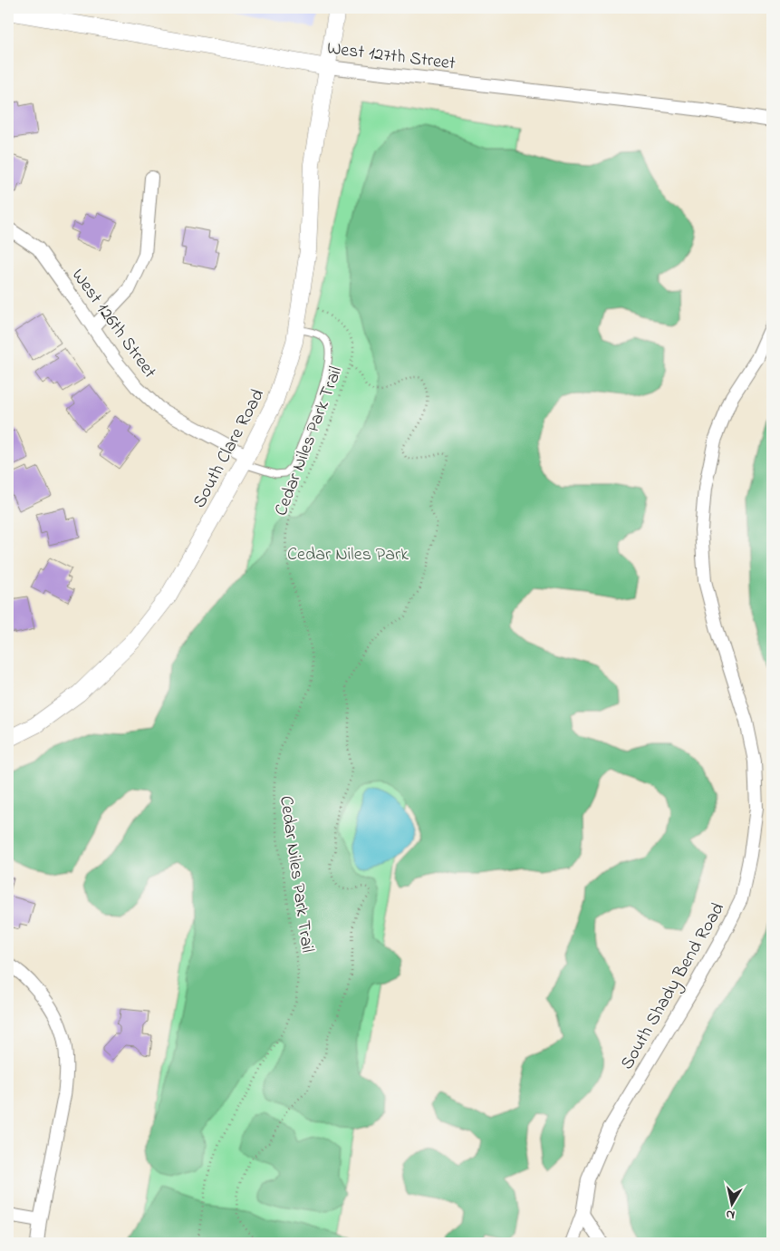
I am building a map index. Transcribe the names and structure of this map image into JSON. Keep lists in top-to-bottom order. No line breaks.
{"streets":{"street":["West 127th Street","West 126th Street","South Clare Road","South Shady Bend Road"],"path":["Cedar Niles Park Trail"]},"crossings":[["West 127th Street","South Clare Road"],["West 126th Street","South Clare Road"]],"parks":["Cedar Niles Park"],"north":"bottom"}
